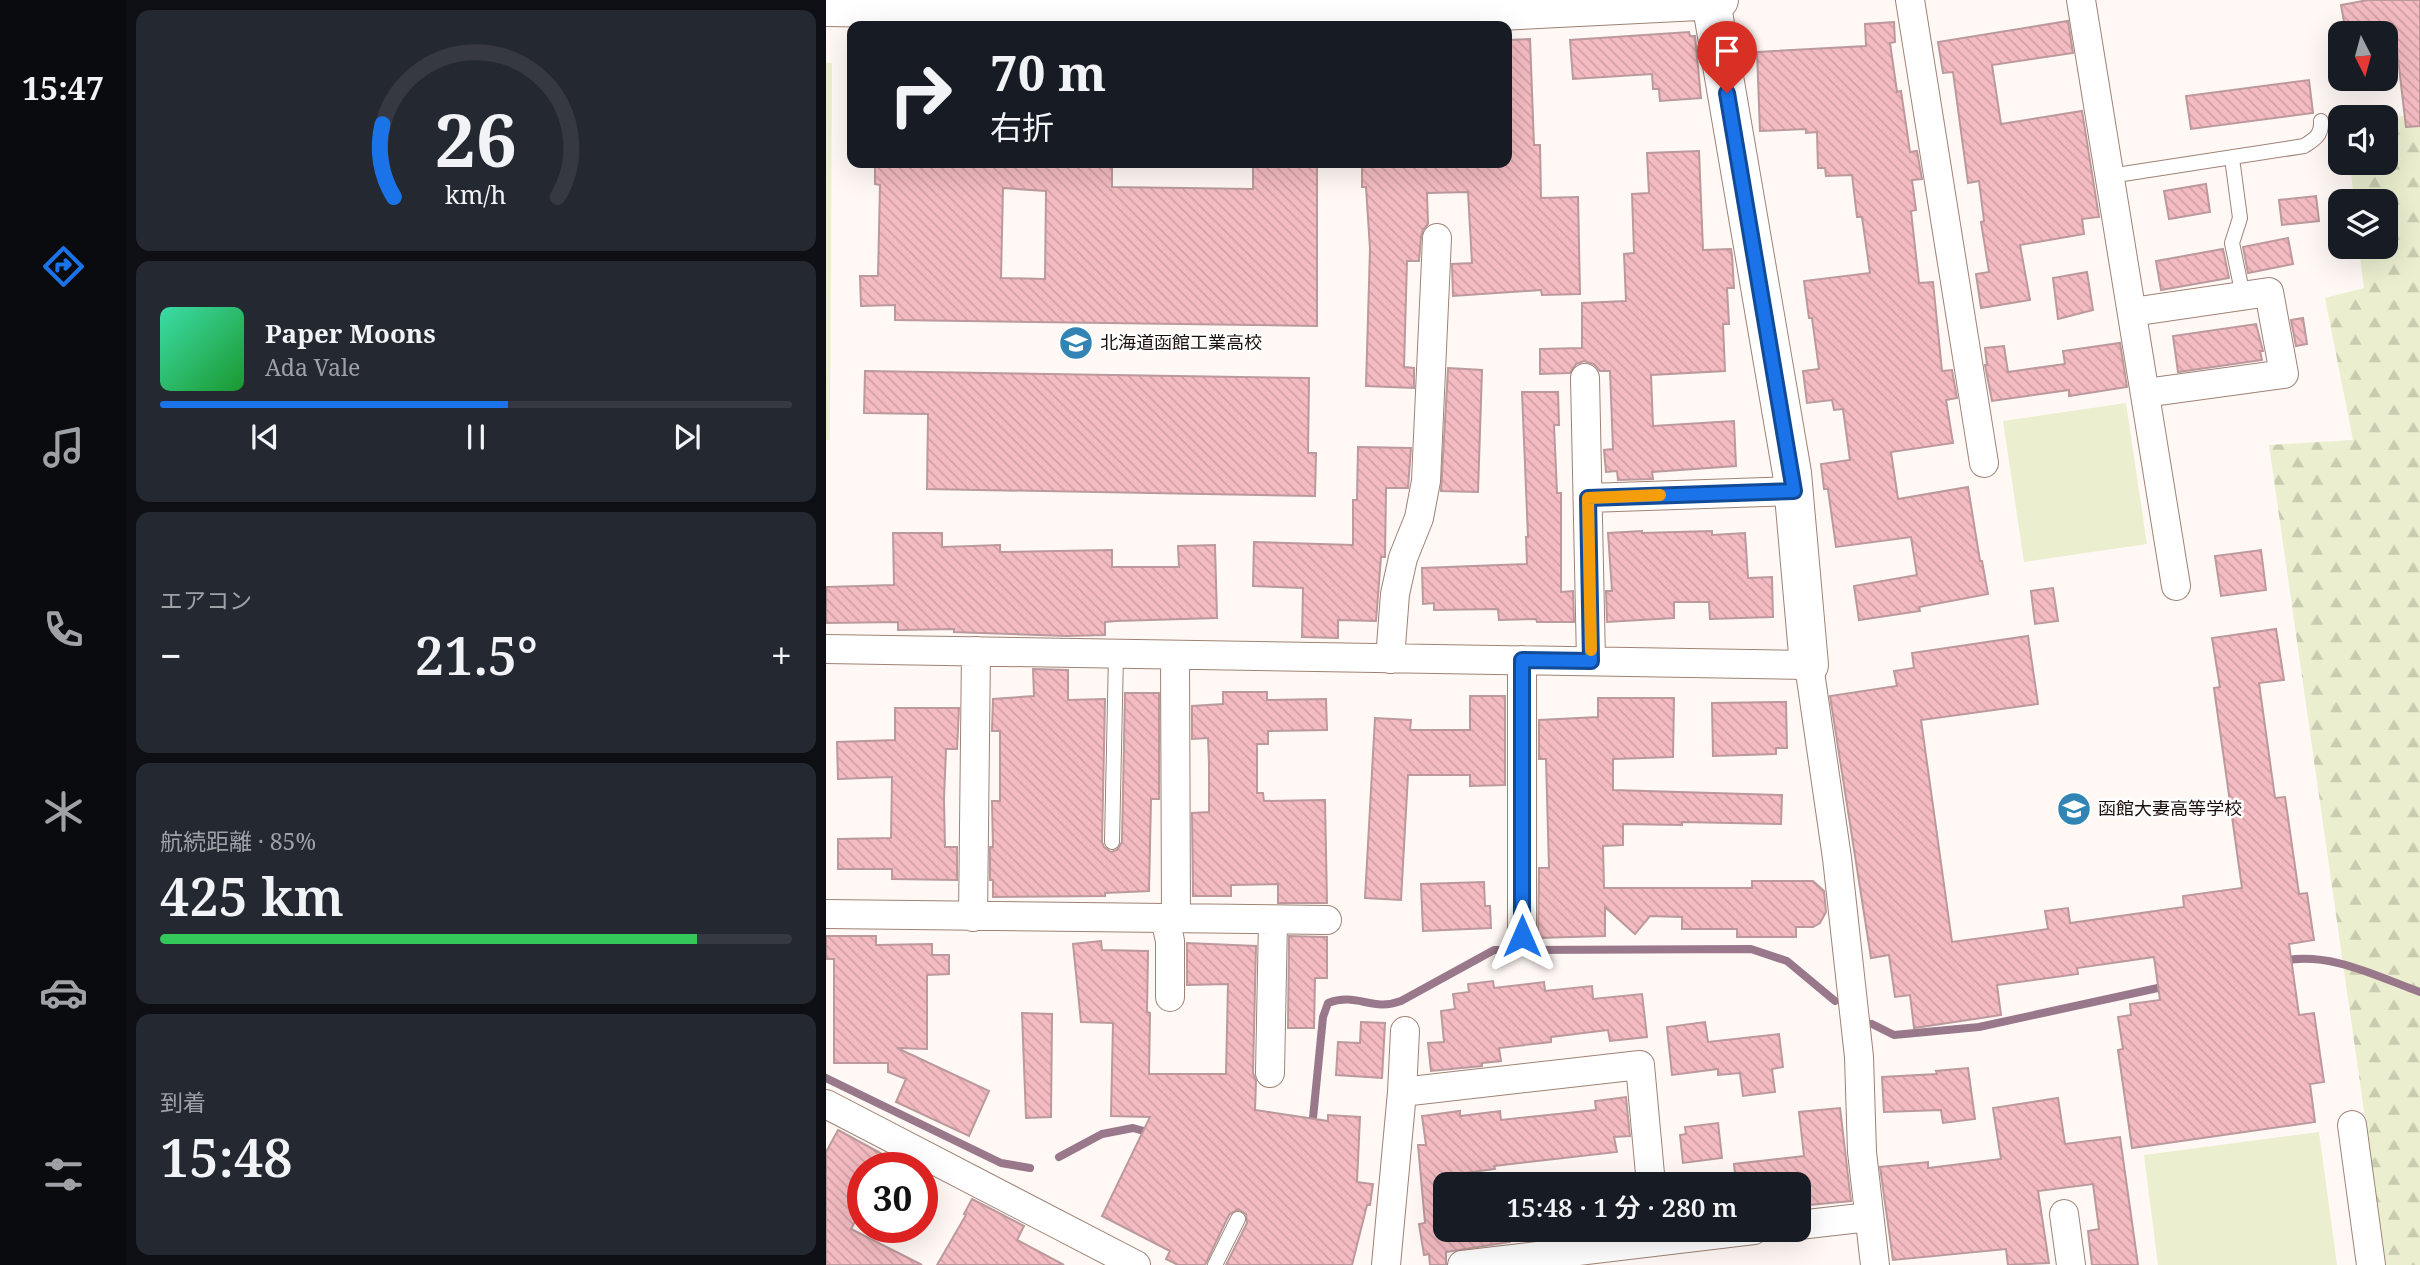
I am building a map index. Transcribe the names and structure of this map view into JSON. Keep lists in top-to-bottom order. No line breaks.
{"places":{"school or university":["北海道函館工業高校","函館大妻高等学校"]},"north":"bottom","page":{"tabs":"15:47","turn":["70 m","右折"],"song":["Paper Moons","Ada Vale"],"tile":["エアコン",["航続距離 · 85%","425 km"],["到着","15:48"]],"heat":["−","21.5°","+"],"limit":"30","trip":"15:48 · 1 分 · 280 m","gauge":["26","km/h"]}}
